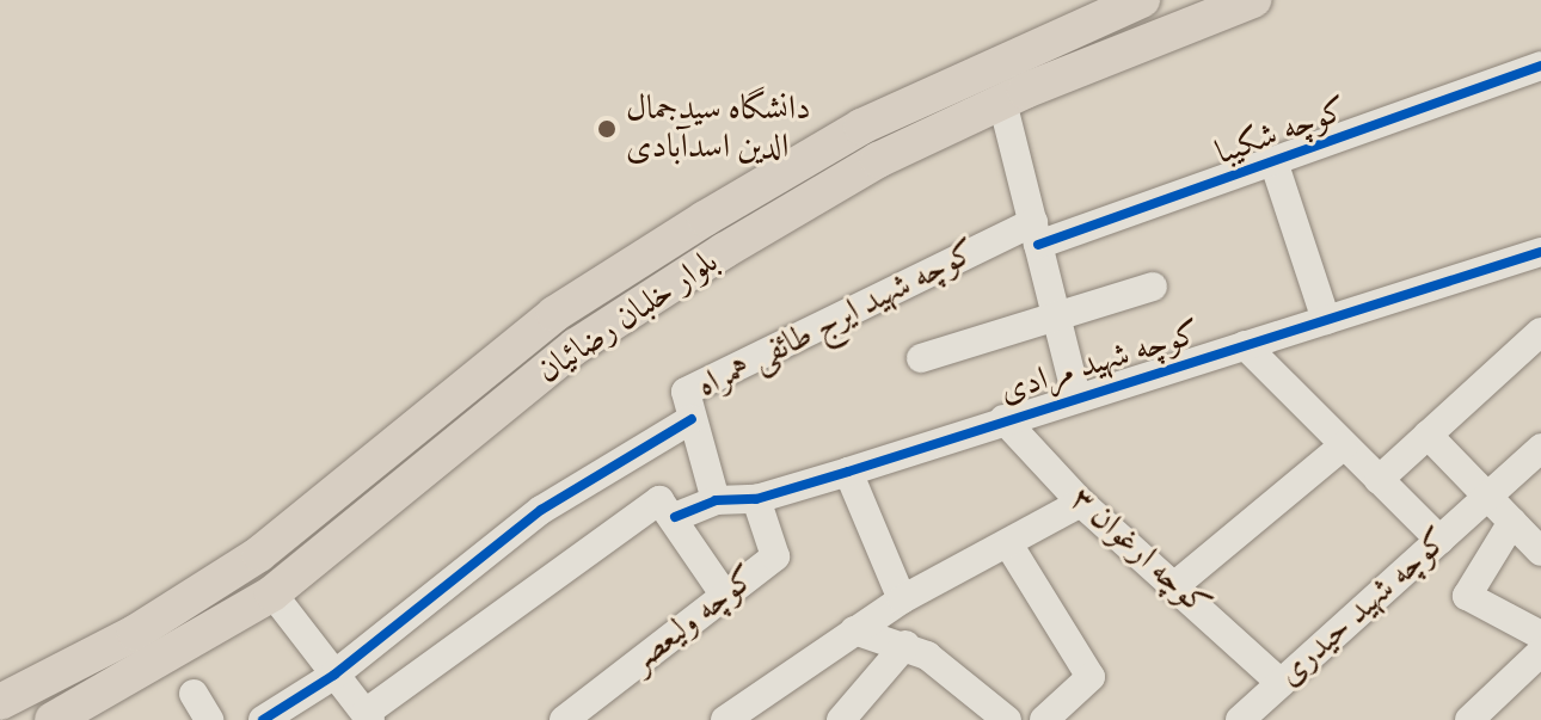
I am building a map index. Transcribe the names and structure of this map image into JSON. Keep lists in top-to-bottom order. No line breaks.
{"streets":{"main road":["بلوار خلبان رضائیان"],"street":["کوچه شکیبا","کوچه شهید ایرج طائفی همراه","کوچه شهید مرادی","کوچه ارغوان ۳","کوچه شهید حیدری","کوچه ولیعصر"]},"crossings":[["کوچه شکیبا","کوچه شهید ایرج طائفی همراه"],["کوچه شهید ایرج طائفی همراه","کوچه شهید مرادی"],["کوچه شهید مرادی","کوچه ارغوان ۳"],["کوچه شهید مرادی","کوچه ولیعصر"],["کوچه ارغوان ۳","کوچه شهید حیدری"]],"places":["دانشگاه سیدجمال الدین اسدآبادی"]}
